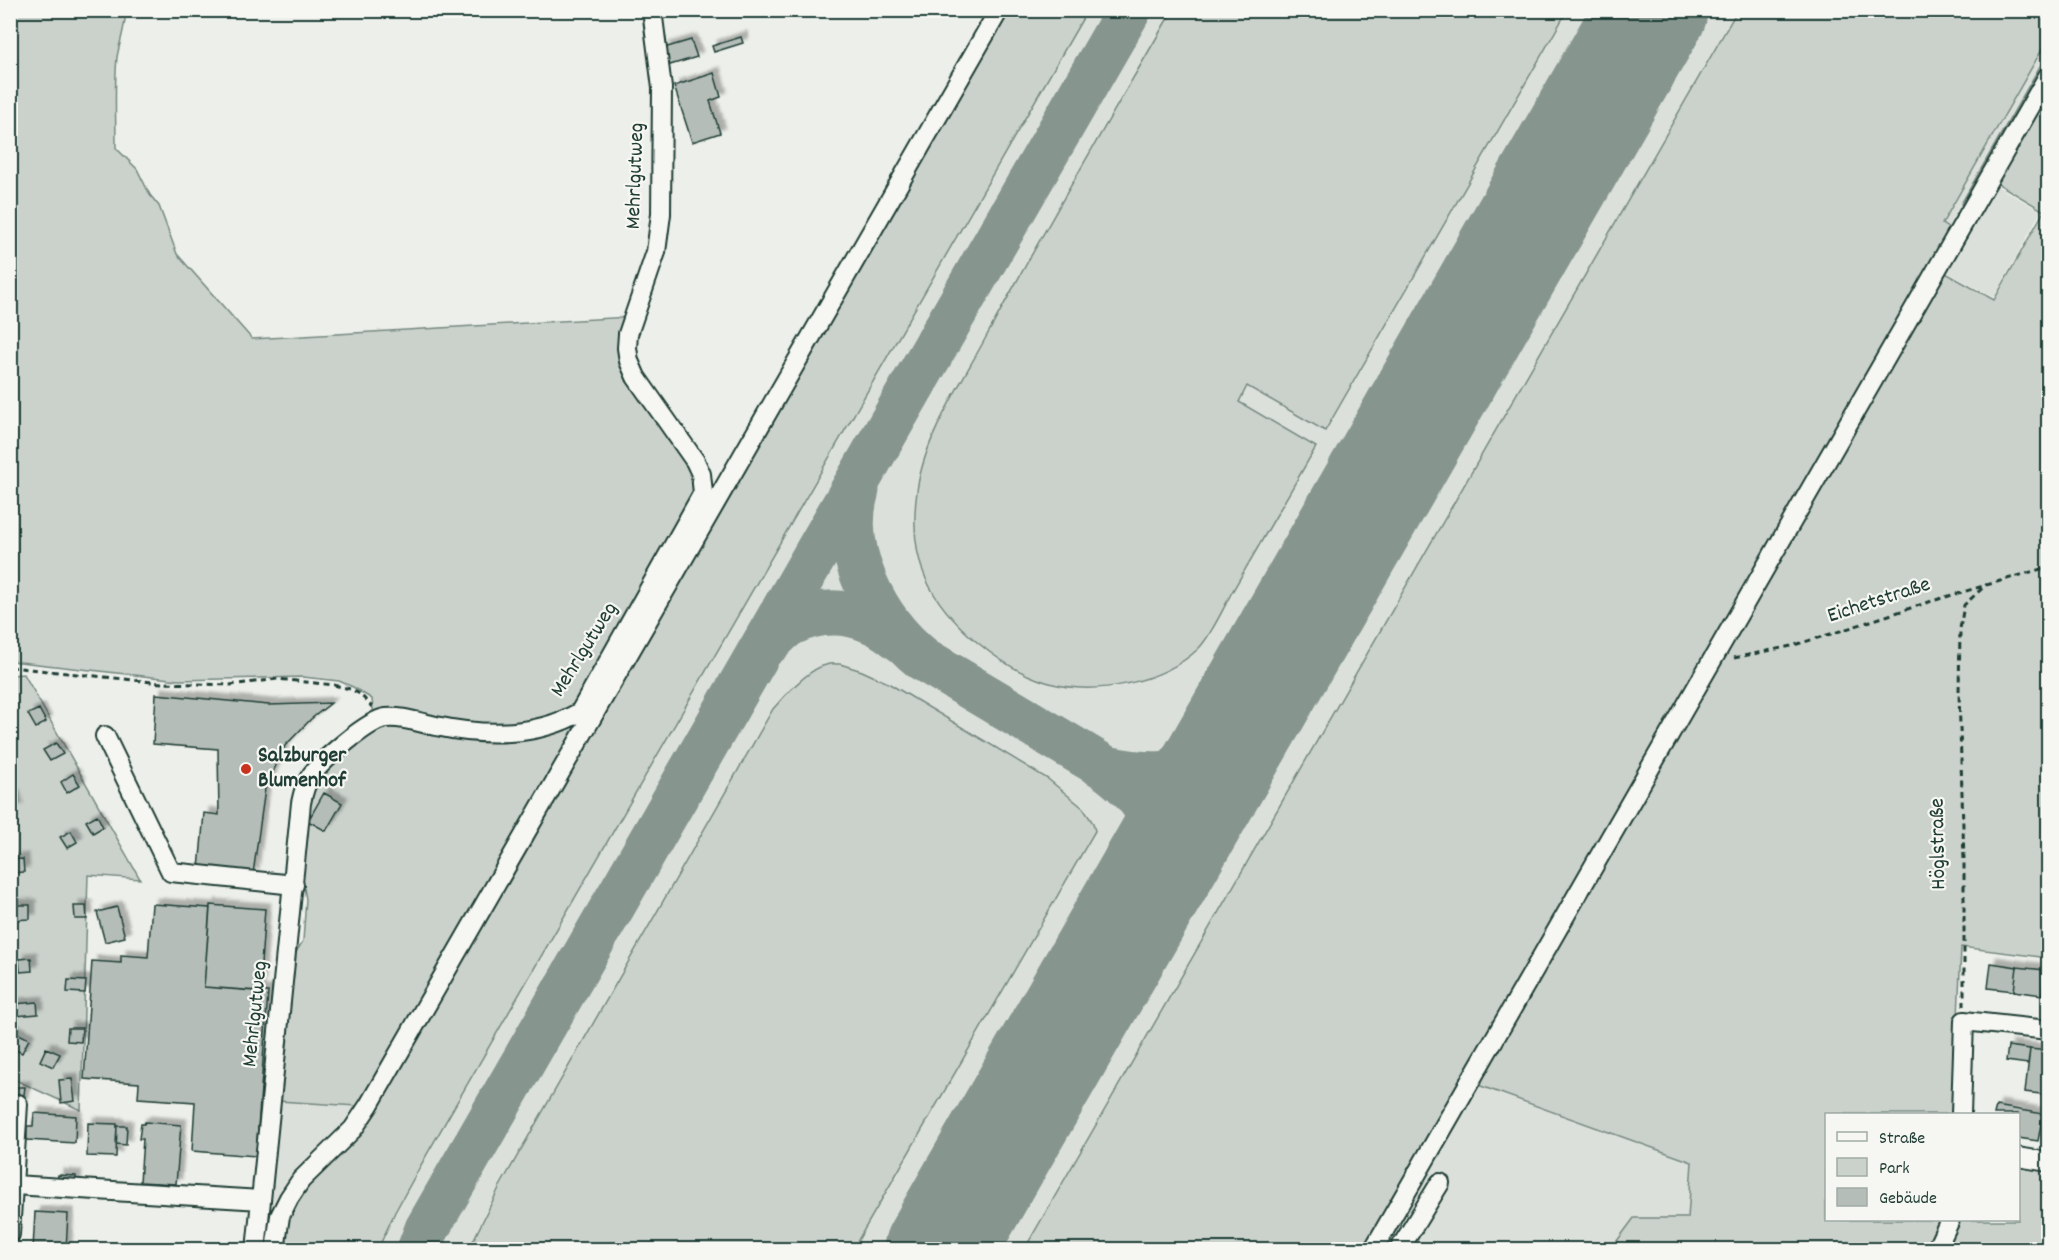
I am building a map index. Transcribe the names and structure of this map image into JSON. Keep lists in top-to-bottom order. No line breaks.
{"streets":{"street":["Mehrlgutweg"],"path":["Eichetstraße","Höglstraße"]},"crossings":[["Eichetstraße","Höglstraße"]],"places":["Salzburger Blumenhof"],"legend":["Straße","Park","Gebäude"]}
